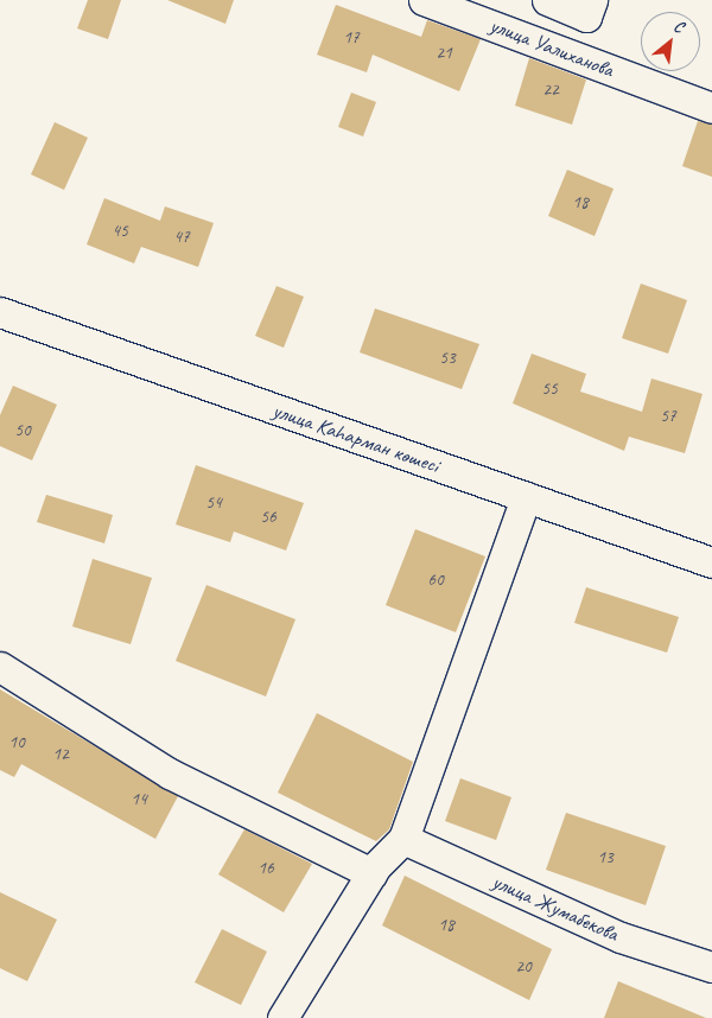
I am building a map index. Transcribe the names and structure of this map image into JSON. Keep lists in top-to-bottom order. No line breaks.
{"streets":{"street":["улица Уалиханова","улица Каһарман көшесі","улица Жумабекова"]},"house_numbers":["17","21","22","18","45","47","53","55","57","50","54","56","60","10","12","14","13","16","18","20"],"north":"top right"}
